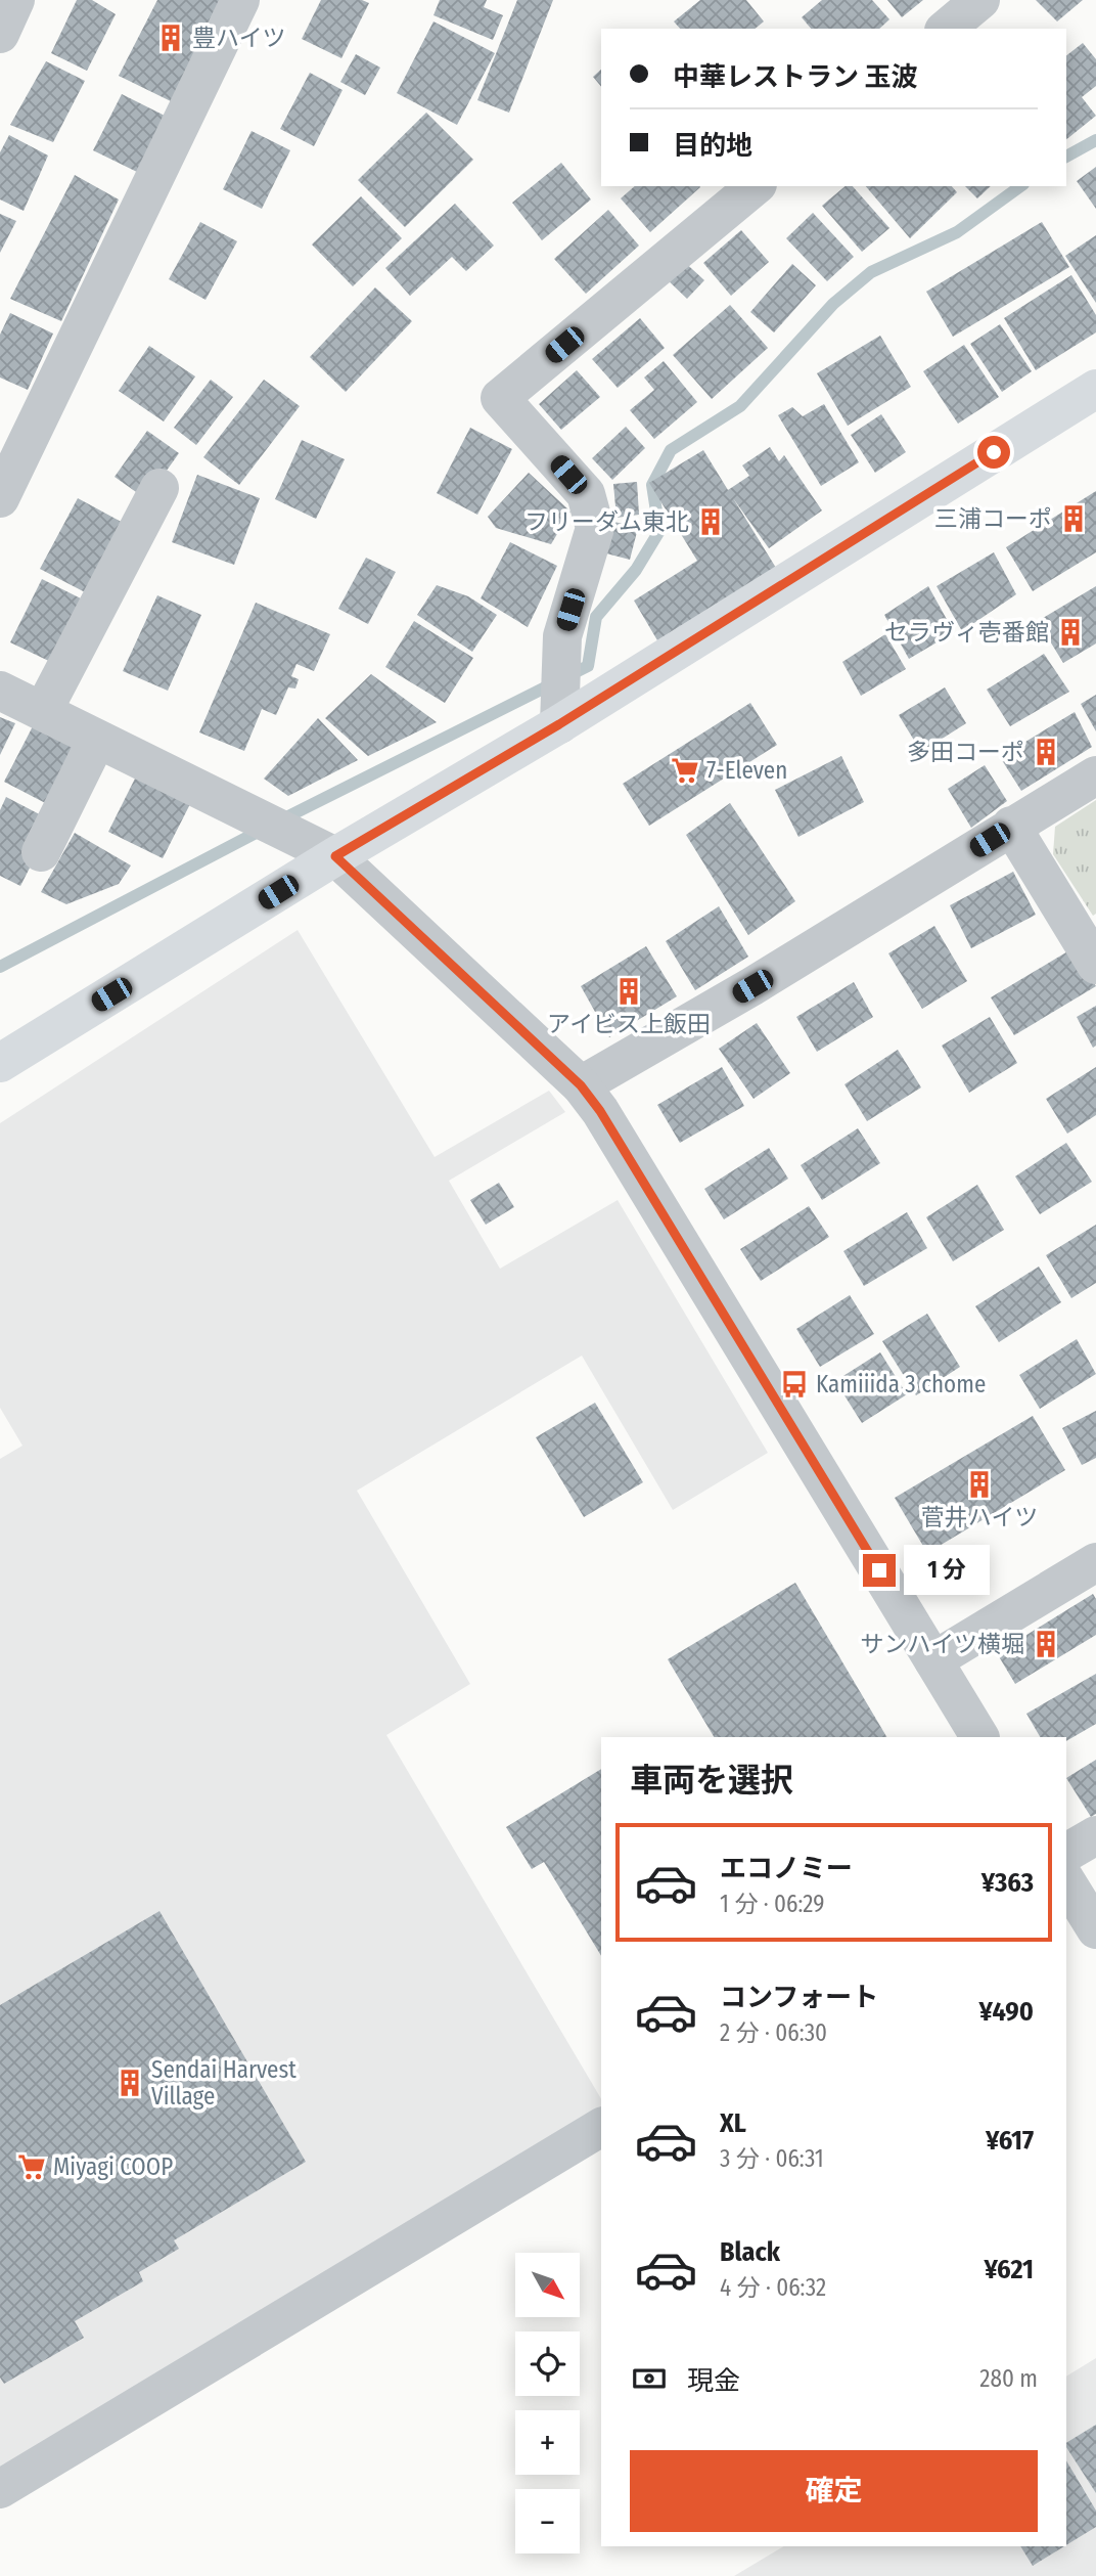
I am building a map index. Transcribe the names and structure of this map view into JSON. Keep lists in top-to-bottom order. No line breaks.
{"places":{"building":["豊ハイツ","三浦コーポ","フリーダム東北","セラヴィ壱番館","多田コーポ","アイビス上飯田","菅井ハイツ","サンハイツ横堀","Sendai Harvest Village"],"supermarket":["7-Eleven","Miyagi COOP"],"bus stop":["Kamiiida 3 chome"]},"north":"bottom right","page":{"banner":["中華レストラン 玉波","目的地"],"bubble":"1 分","heading":"車両を選択","list":[{"name":"エコノミー","note":"1 分 · 06:29","value":"¥363"},{"name":"コンフォート","note":"2 分 · 06:30","value":"¥490"},{"name":"XL","note":"3 分 · 06:31","value":"¥617"},{"name":"Black","note":"4 分 · 06:32","value":"¥621"}],"map_buttons":["+","−"],"pay":["現金","280 m"],"buttons":"確定"}}
